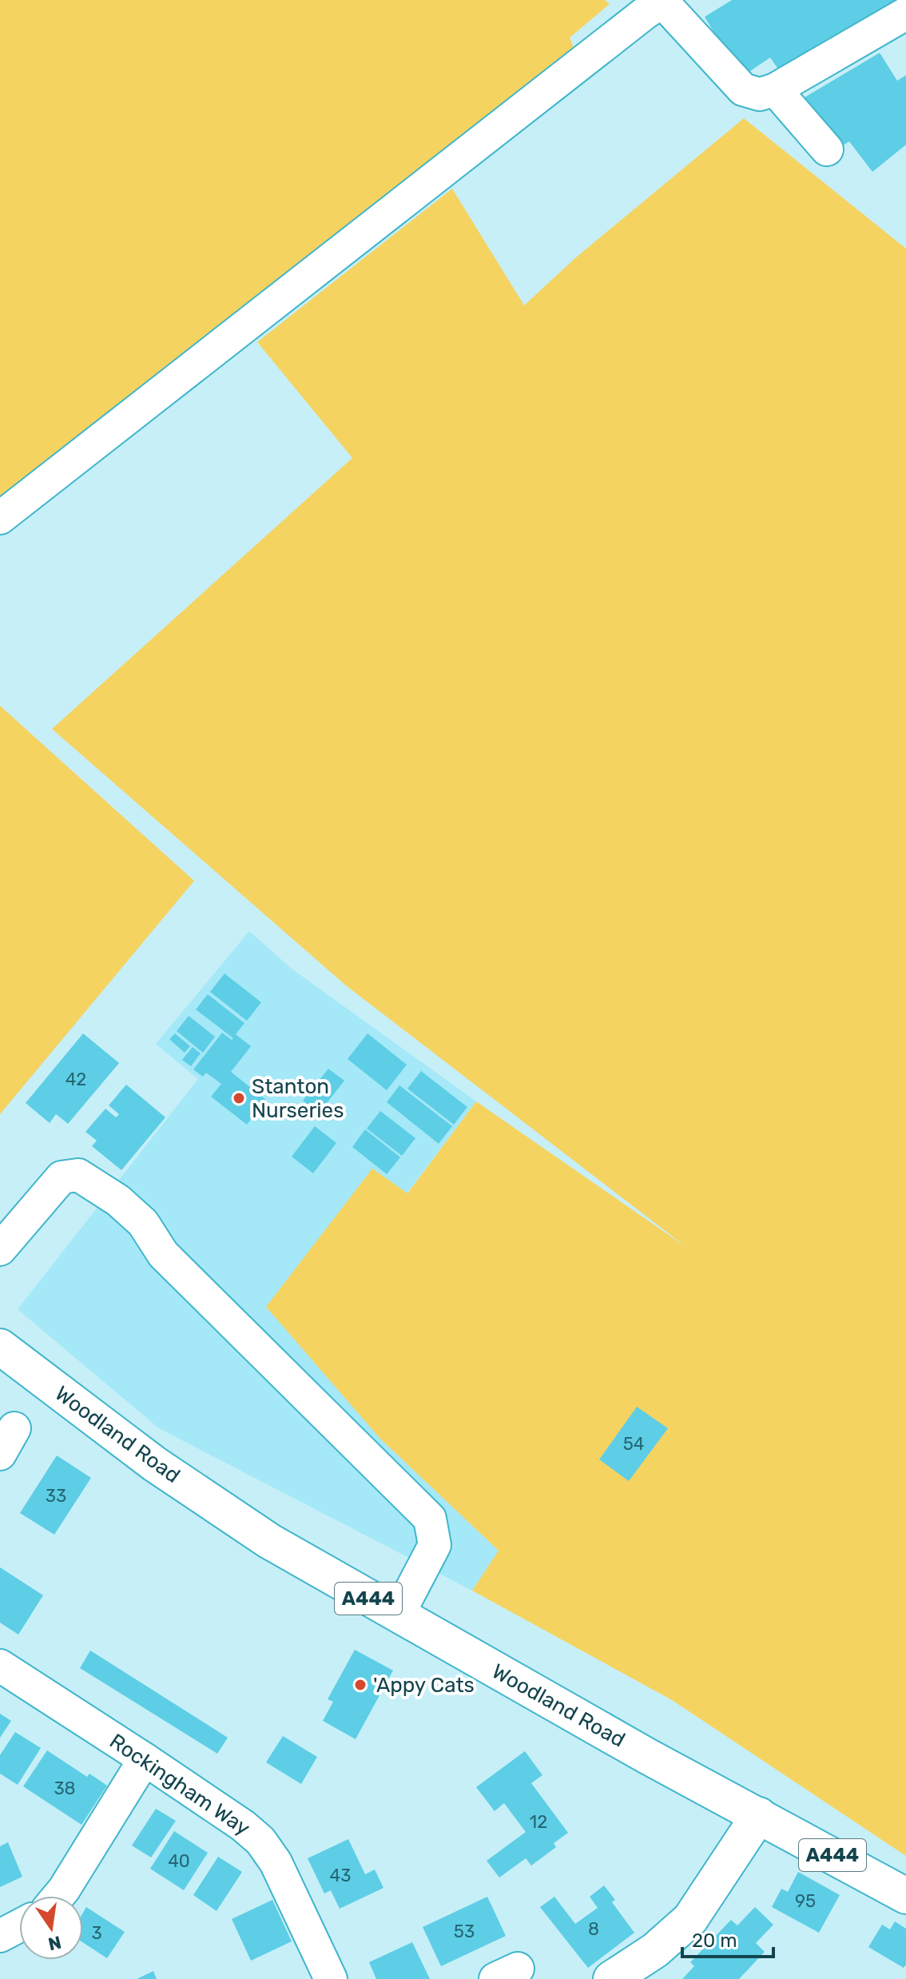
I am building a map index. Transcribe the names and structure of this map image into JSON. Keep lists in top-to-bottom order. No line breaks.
{"streets":{"main road":["Woodland Road","A444"],"street":["Rockingham Way"]},"places":["Stanton Nurseries","'Appy Cats"],"house_numbers":["42","54","33","38","12","40","43","95","8","53","3"],"scale_bar":"20 m","north":"bottom"}
